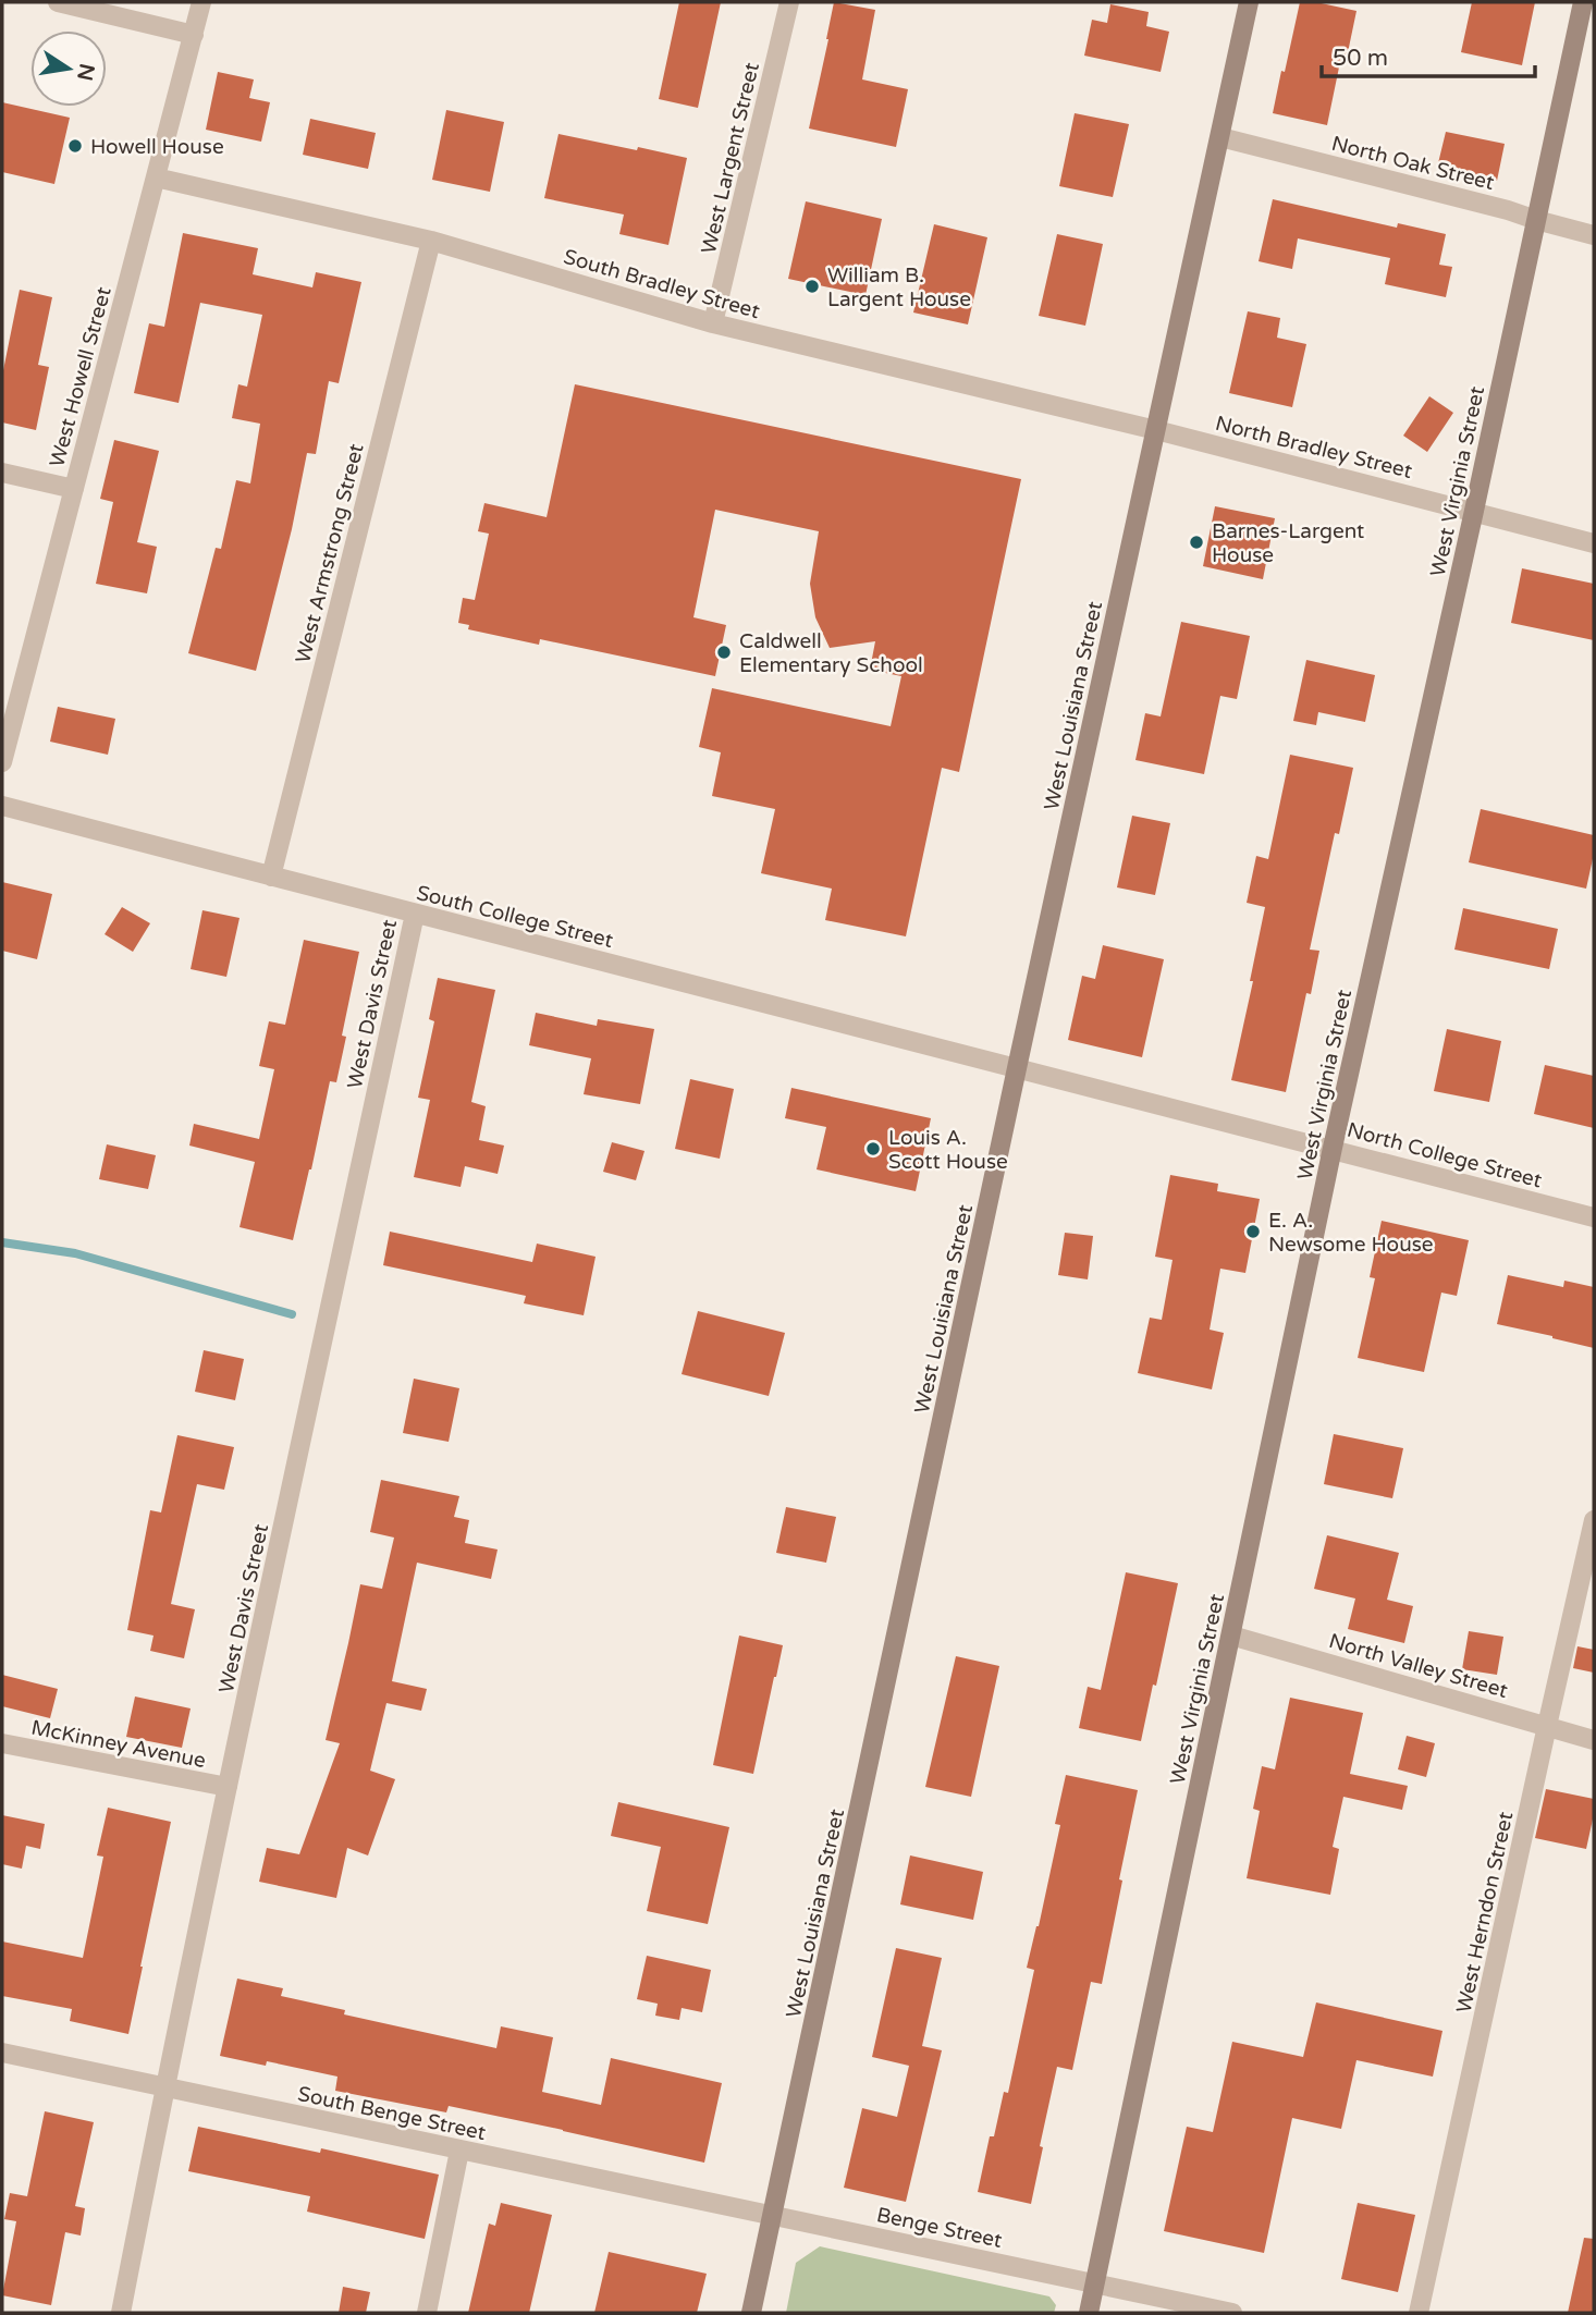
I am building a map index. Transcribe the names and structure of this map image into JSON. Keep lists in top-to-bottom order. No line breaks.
{"streets":{"main road":["West Virginia Street","West Louisiana Street"],"street":["West Largent Street","North Oak Street","South Bradley Street","West Howell Street","North Bradley Street","West Armstrong Street","South College Street","West Davis Street","North College Street","North Valley Street","McKinney Avenue","West Herndon Street","South Benge Street","Benge Street"]},"crossings":[["West Largent Street","South Bradley Street"],["North Oak Street","West Virginia Street"],["North Oak Street","West Louisiana Street"],["South Bradley Street","West Howell Street"],["South Bradley Street","North Bradley Street"],["South Bradley Street","West Armstrong Street"],["South Bradley Street","West Louisiana Street"],["North Bradley Street","West Virginia Street"],["North Bradley Street","West Louisiana Street"],["West Virginia Street","North College Street"],["West Virginia Street","North Valley Street"],["West Virginia Street","Benge Street"],["West Armstrong Street","South College Street"],["West Louisiana Street","South College Street"],["West Louisiana Street","North College Street"],["West Louisiana Street","South Benge Street"],["West Louisiana Street","Benge Street"],["South College Street","West Davis Street"],["South College Street","North College Street"],["West Davis Street","McKinney Avenue"],["West Davis Street","South Benge Street"],["North Valley Street","West Herndon Street"],["South Benge Street","Benge Street"]],"places":["Howell House","William B. Largent House","Barnes-Largent House","Caldwell Elementary School","Louis A. Scott House","E. A. Newsome House"],"scale_bar":"50 m","north":"right"}
